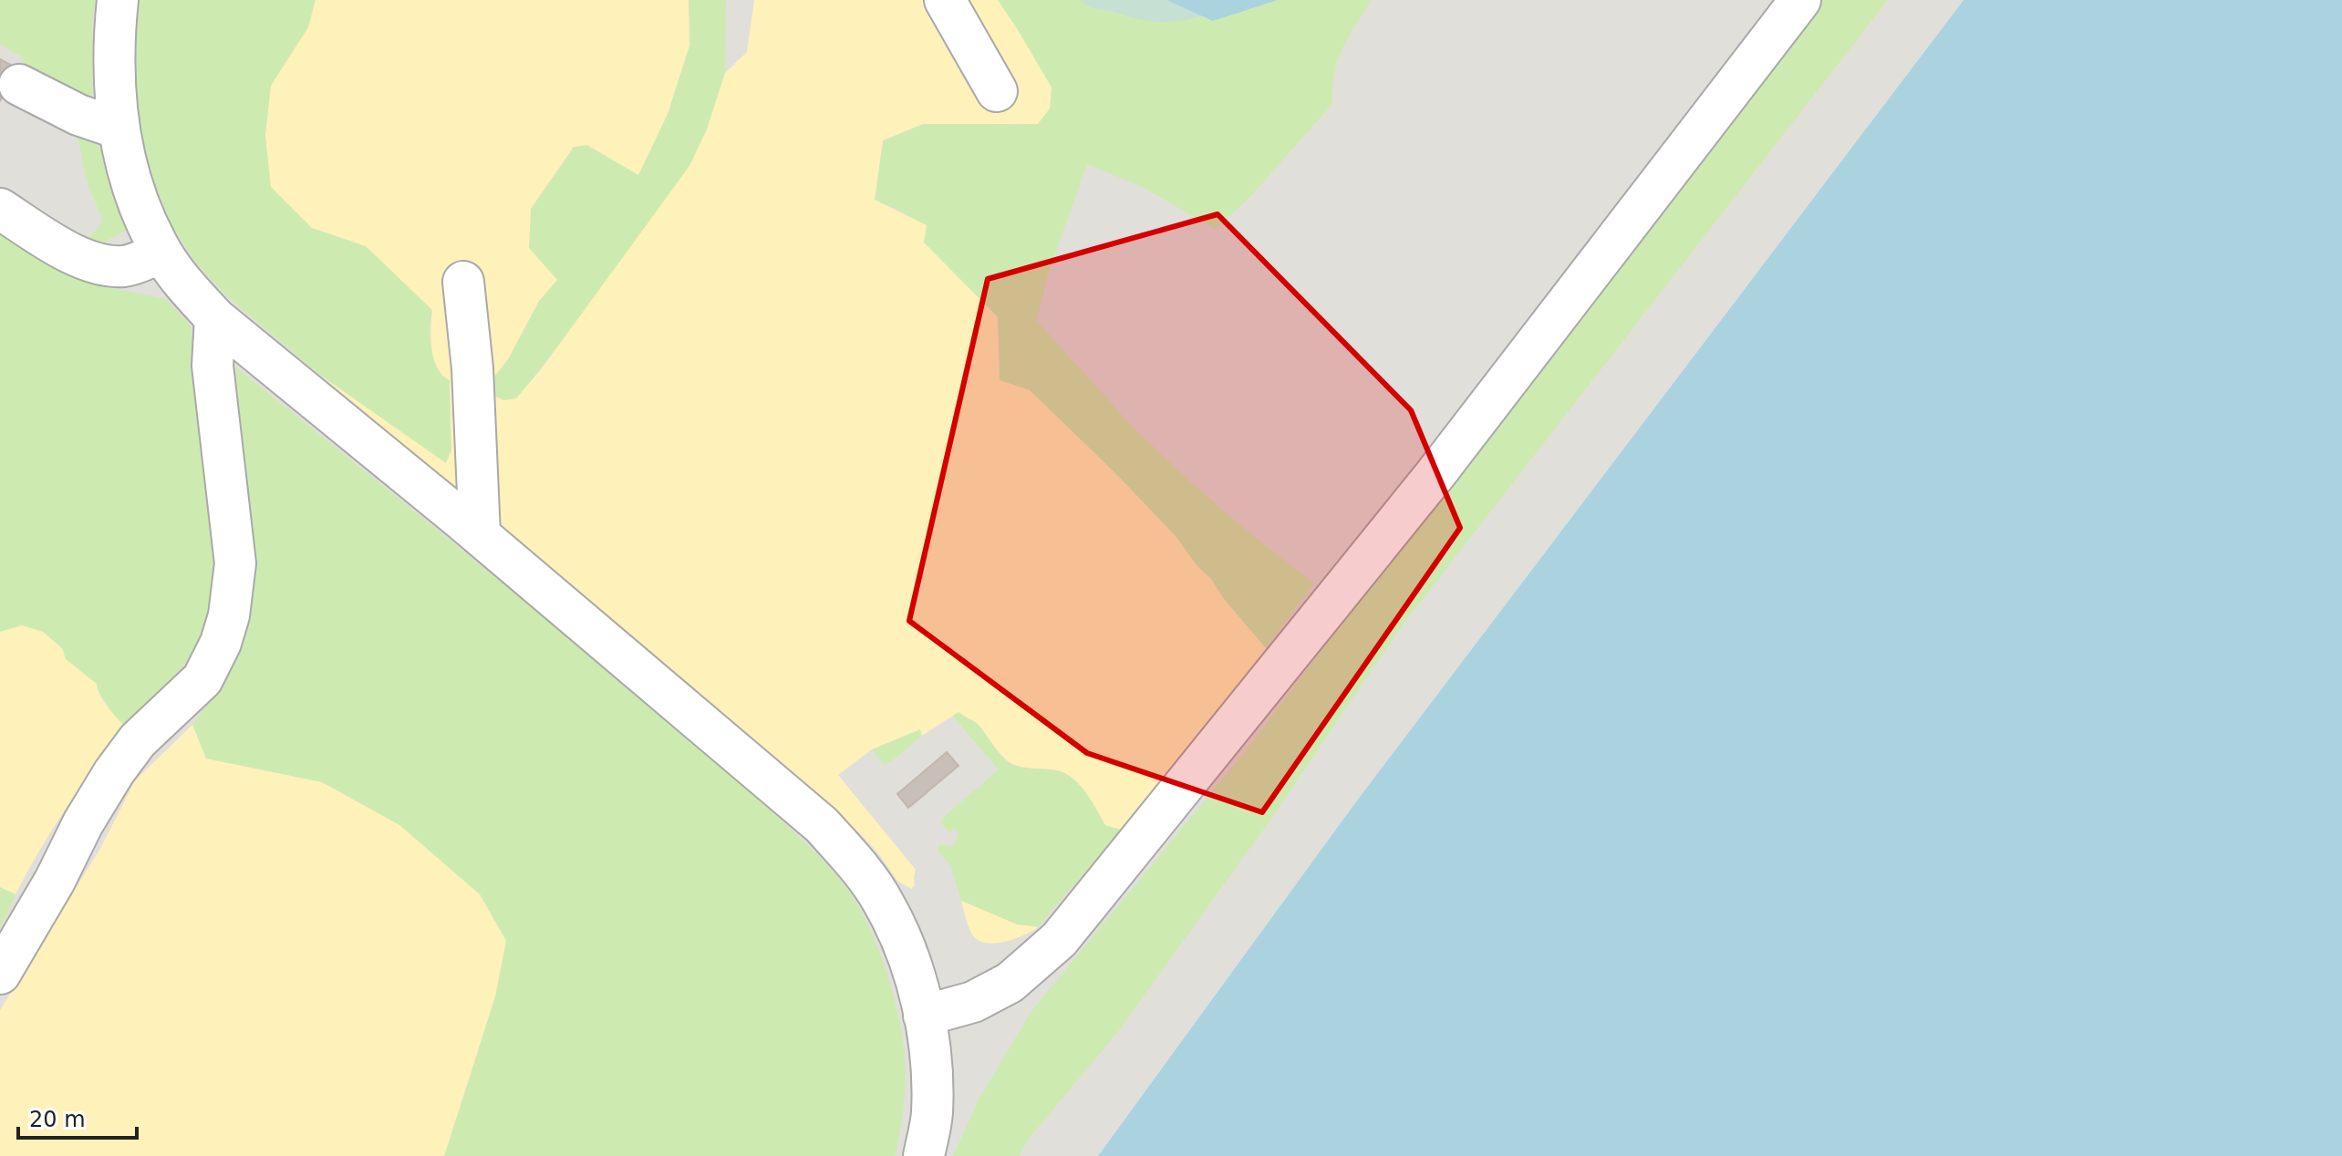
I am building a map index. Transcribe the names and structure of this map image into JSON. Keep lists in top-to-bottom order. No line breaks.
{"scale_bar":"20 m"}
